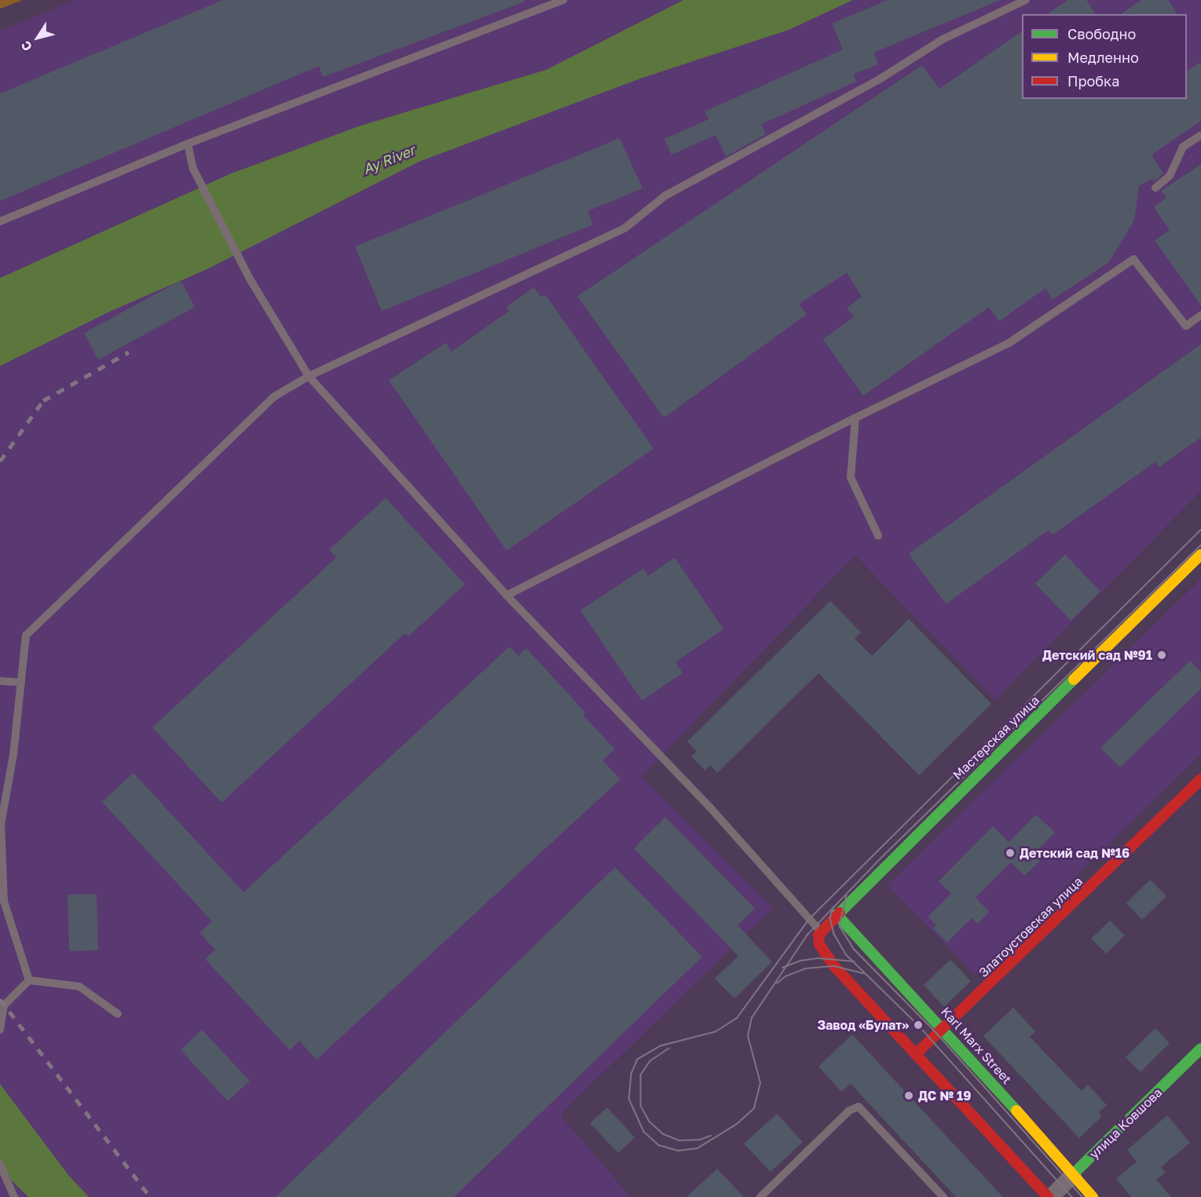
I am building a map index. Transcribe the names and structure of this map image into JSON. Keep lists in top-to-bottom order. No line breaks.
{"streets":{"main road":["Мастерская улица","Златоустовская улица","Karl Marx Street","улица Ковшова"]},"crossings":[["Мастерская улица","Karl Marx Street"],["Златоустовская улица","Karl Marx Street"],["Karl Marx Street","улица Ковшова"]],"water":["Ay River"],"places":["Детский сад №91","Детский сад №16","Завод «Булат»","ДС № 19"],"legend":["Свободно","Медленно","Пробка"],"north":"bottom left"}
